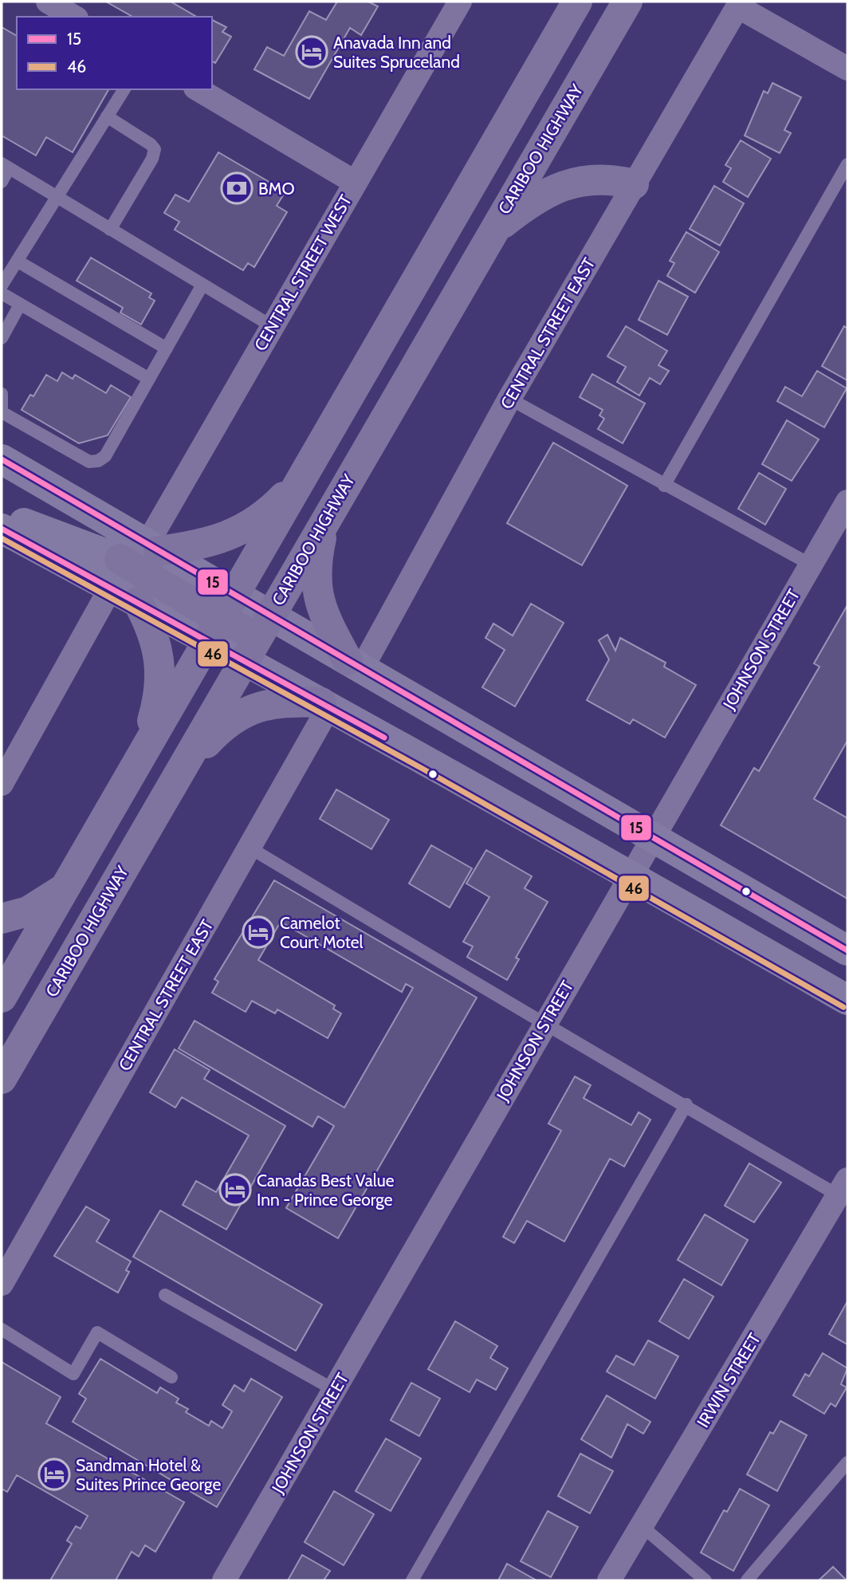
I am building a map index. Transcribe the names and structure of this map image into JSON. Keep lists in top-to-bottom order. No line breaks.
{"streets":{"highway":["CARIBOO HIGHWAY"],"street":["CENTRAL STREET WEST","CENTRAL STREET EAST","JOHNSON STREET","IRWIN STREET"]},"places":{"hotel":["Anavada Inn and Suites Spruceland","Camelot Court Motel","Canadas Best Value Inn - Prince George","Sandman Hotel & Suites Prince George"],"bank":["BMO"]},"lines":["transit line 15","transit line 46"],"legend":["15","46"]}
